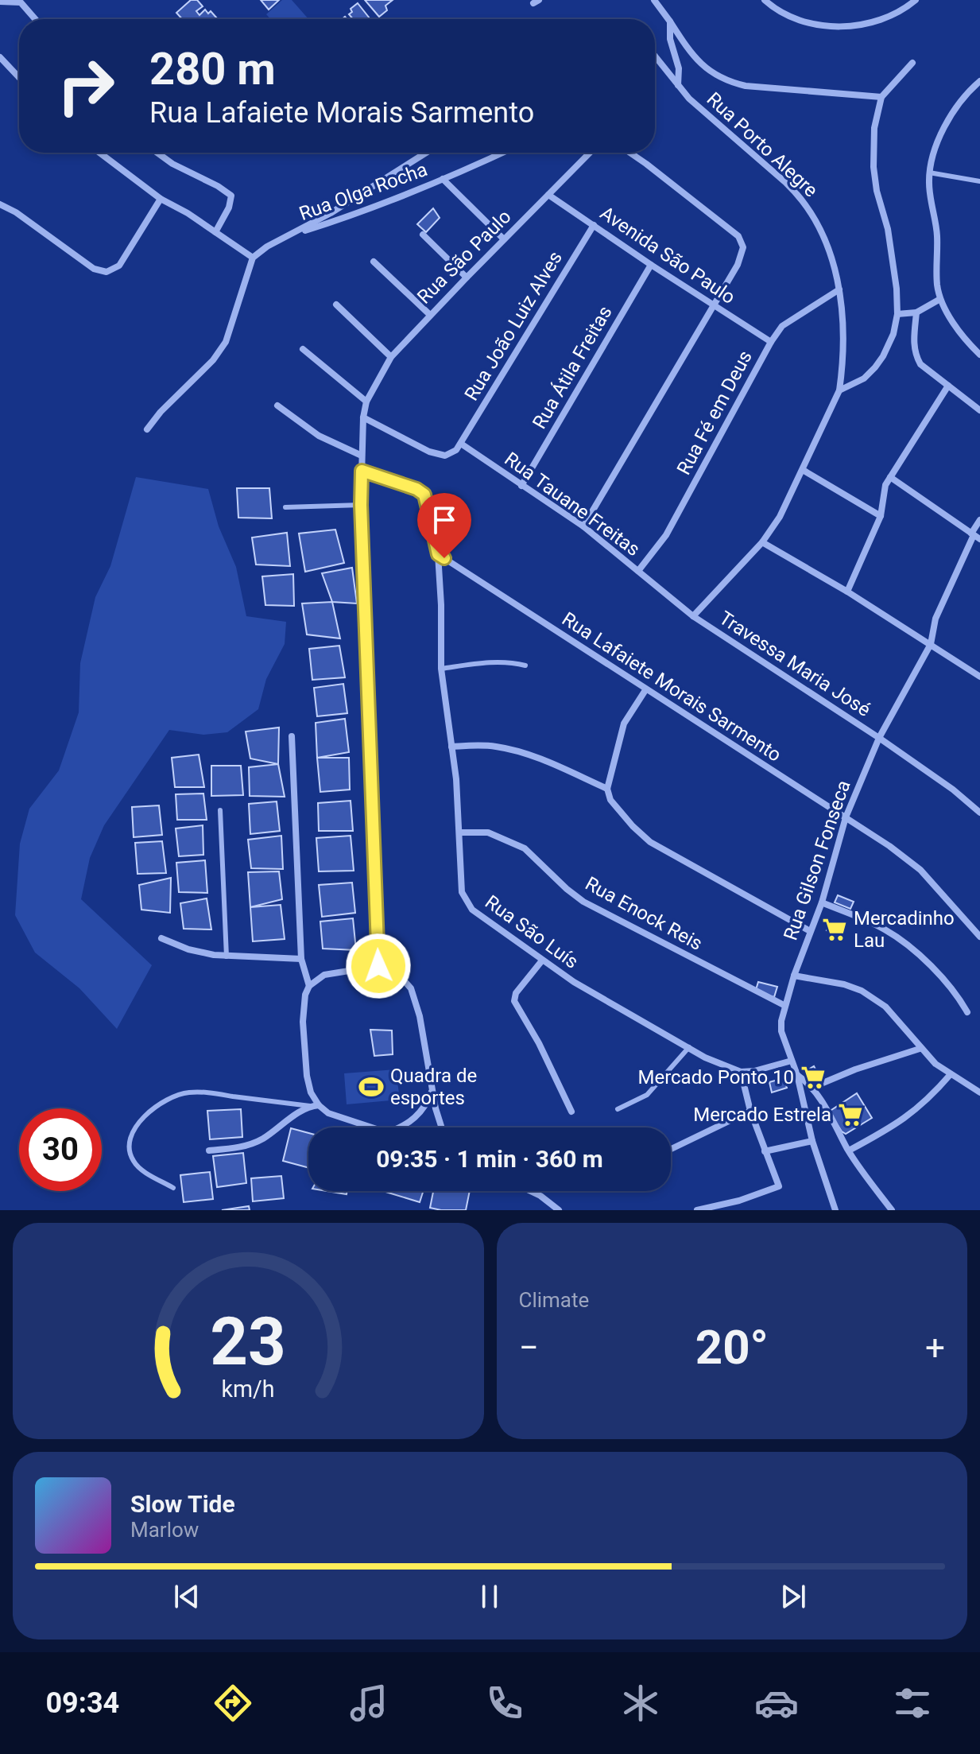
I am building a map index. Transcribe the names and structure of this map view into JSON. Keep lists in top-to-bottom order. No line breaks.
{"streets":{"street":["Rua Porto Alegre","Rua Olga Rocha","Avenida São Paulo","Rua São Paulo","Rua João Luiz Alves","Rua Átila Freitas","Rua Fé em Deus","Rua Tauane Freitas","Travessa Maria José","Rua Lafaiete Morais Sarmento","Rua Gilson Fonseca","Rua Enock Reis","Rua São Luís"]},"crossings":[["Rua Porto Alegre","Rua Fé em Deus"],["Rua Porto Alegre","Rua Tauane Freitas"],["Rua Porto Alegre","Travessa Maria José"],["Avenida São Paulo","Rua São Paulo"],["Avenida São Paulo","Rua João Luiz Alves"],["Avenida São Paulo","Rua Átila Freitas"],["Avenida São Paulo","Rua Fé em Deus"],["Rua João Luiz Alves","Rua Tauane Freitas"],["Rua Átila Freitas","Rua Tauane Freitas"],["Rua Fé em Deus","Rua Tauane Freitas"],["Rua Tauane Freitas","Travessa Maria José"],["Travessa Maria José","Rua Gilson Fonseca"],["Rua Lafaiete Morais Sarmento","Rua Gilson Fonseca"],["Rua Lafaiete Morais Sarmento","Rua São Luís"],["Rua Gilson Fonseca","Rua Enock Reis"],["Rua Enock Reis","Rua São Luís"]],"places":{"supermarket":["Mercadinho Lau","Mercado Ponto 10","Mercado Estrela"],"sports":["Quadra de esportes"]},"page":{"turn":["280 m","Rua Lafaiete Morais Sarmento"],"limit":"30","trip":"09:35 · 1 min · 360 m","tile":"Climate","heat":["−","20°","+"],"song":["Slow Tide","Marlow"],"tabs":"09:34","gauge":["23","km/h"]}}
